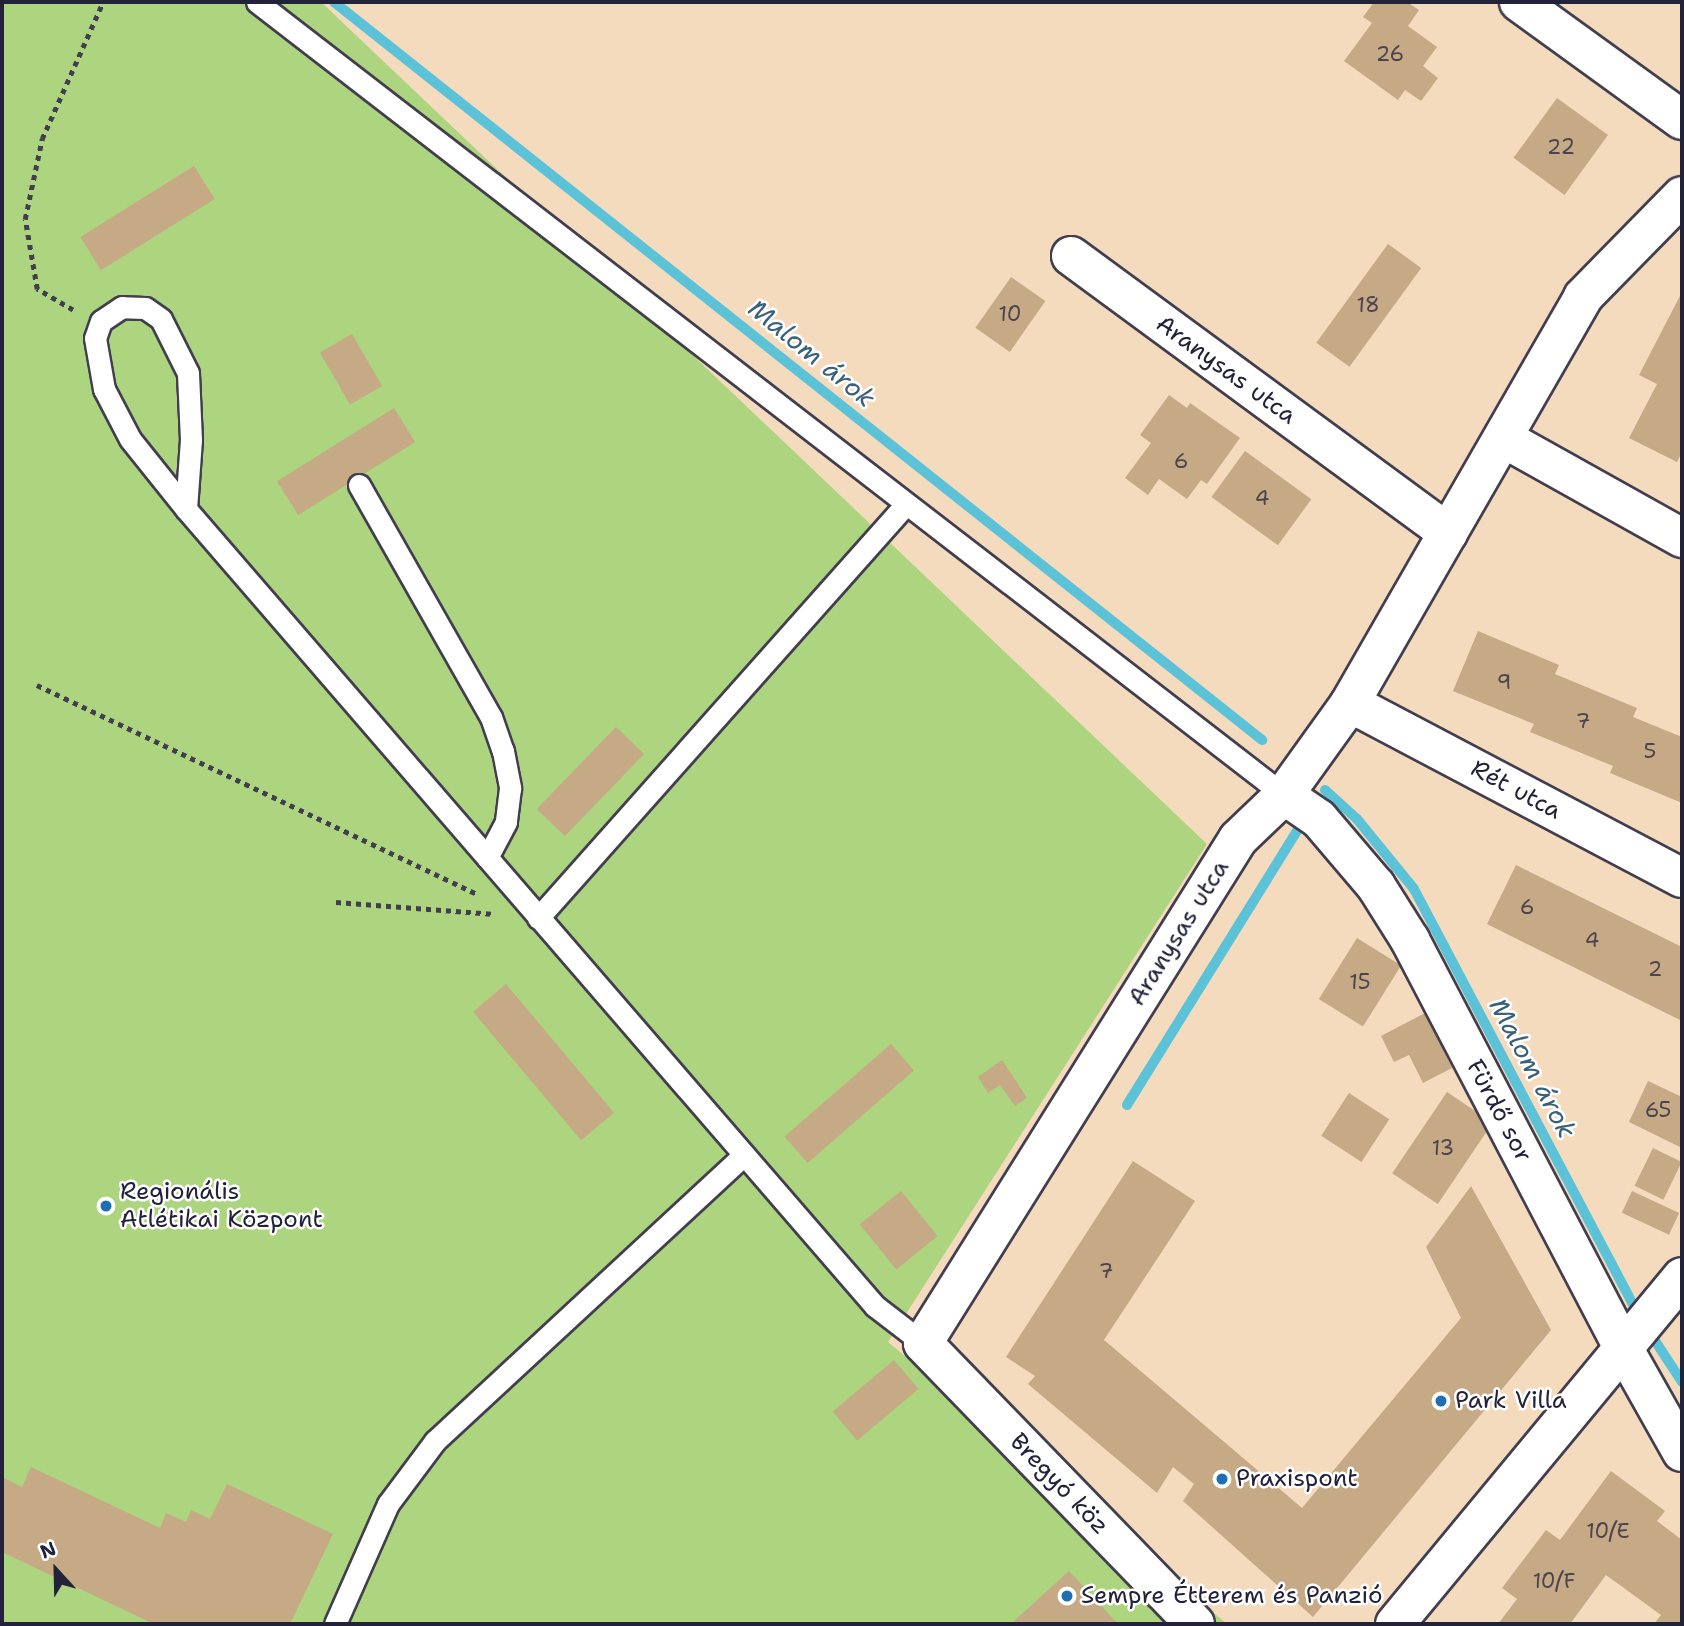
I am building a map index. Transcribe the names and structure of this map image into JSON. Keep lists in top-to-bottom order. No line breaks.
{"streets":{"street":["Aranysas utca","Rét utca","Fürdő sor","Bregyó köz"]},"crossings":[["Aranysas utca","Rét utca"],["Aranysas utca","Fürdő sor"],["Aranysas utca","Bregyó köz"]],"water":["Malom árok"],"places":["Regionális Atlétikai Központ","Park Villa","Praxispont","Sempre Étterem és Panzió"],"house_numbers":["26","22","18","10","6","4","9","7","5","6","4","2","15","65","13","7","10/E","10/F"],"north":"top"}
